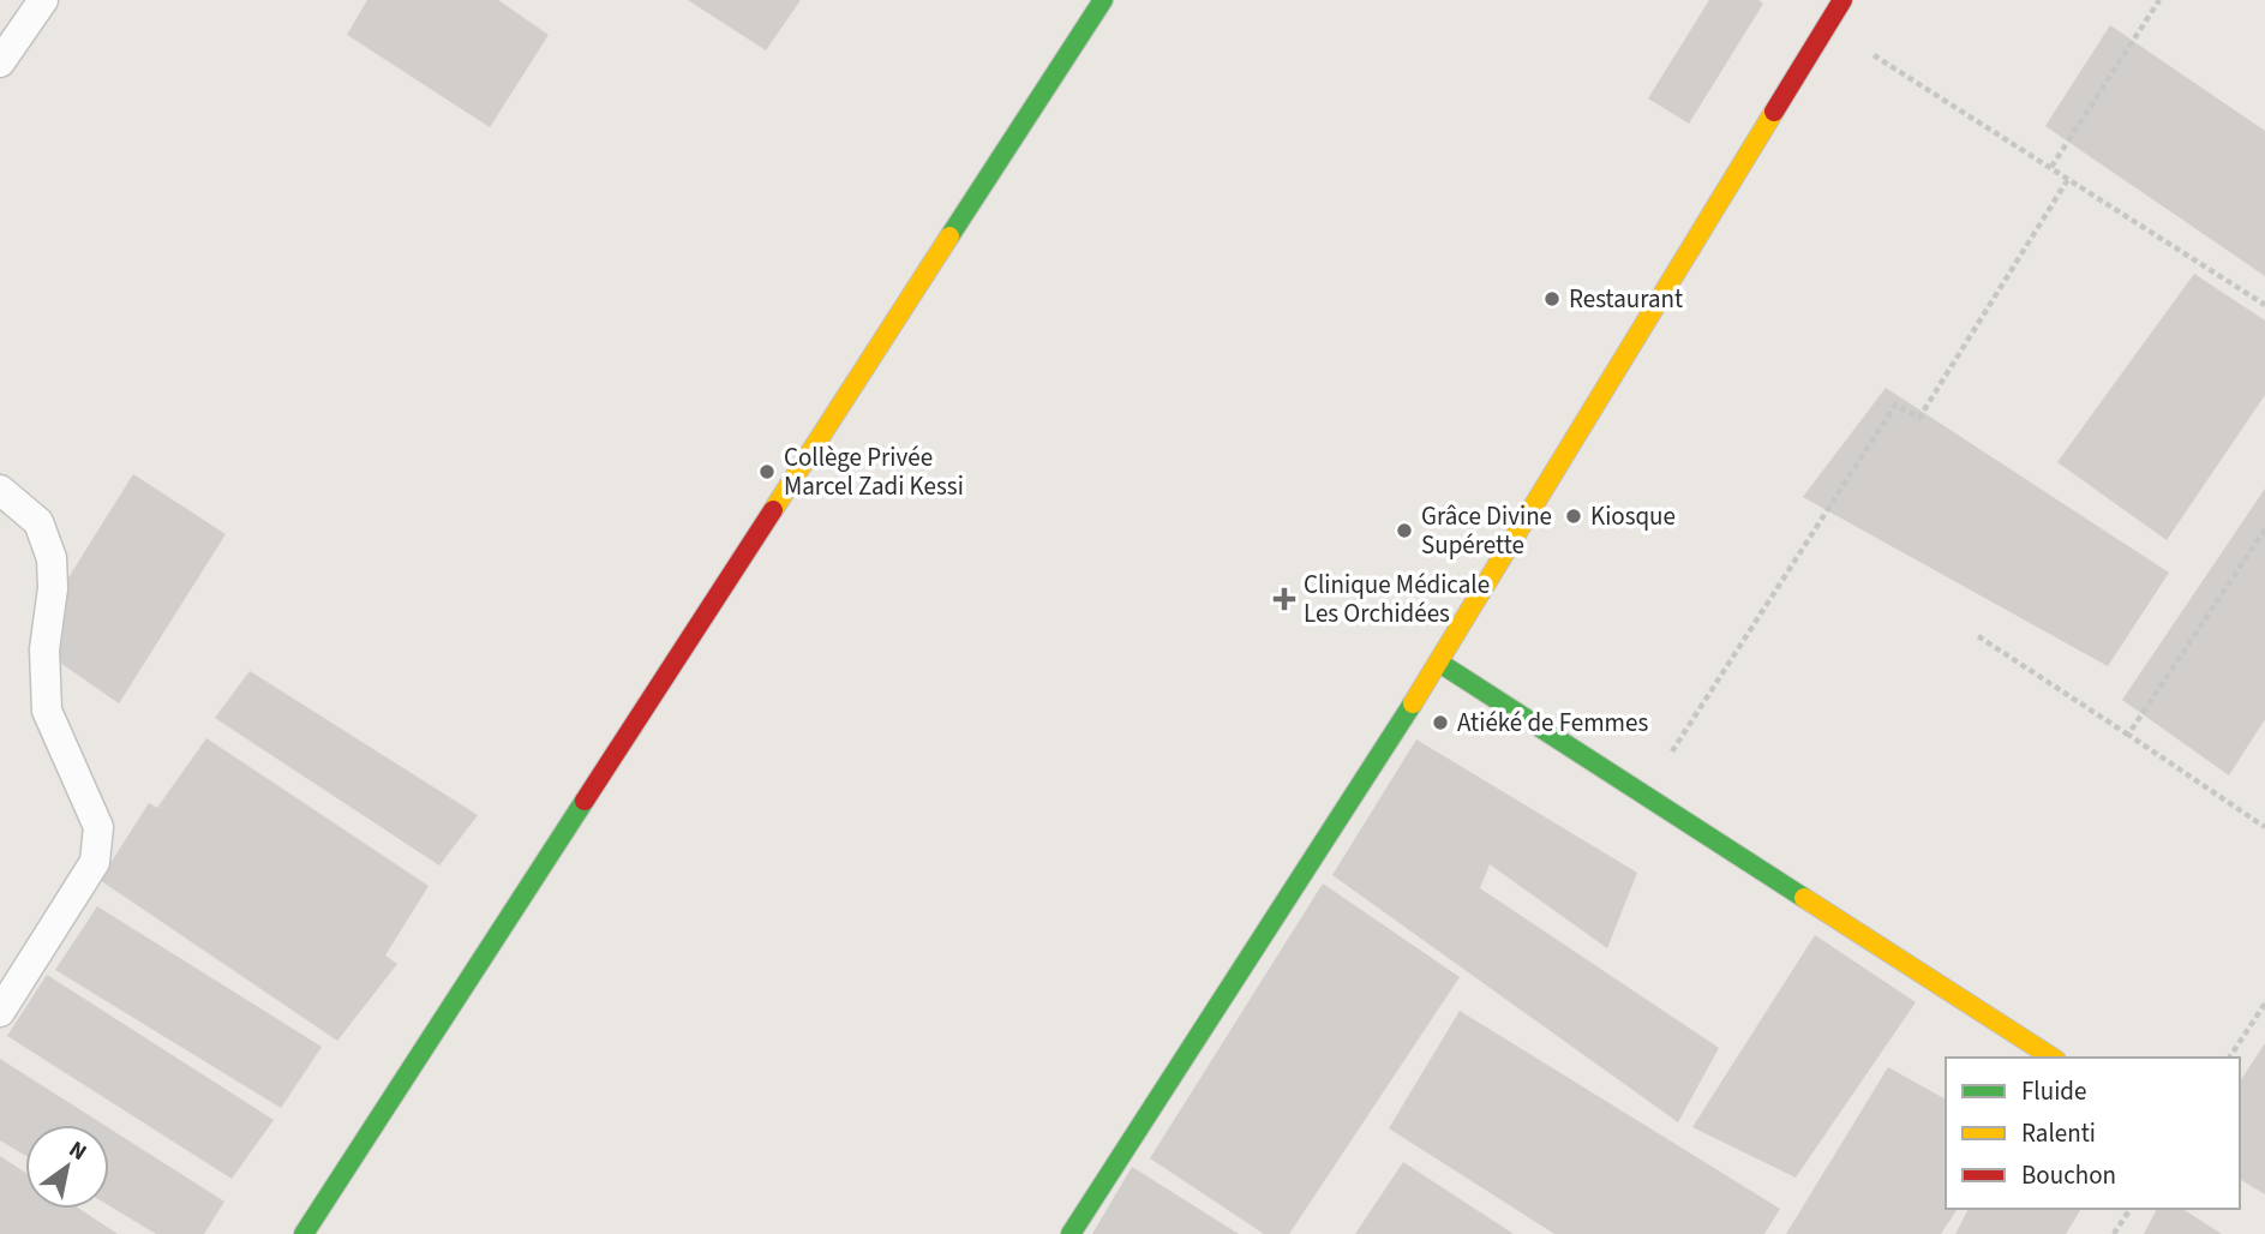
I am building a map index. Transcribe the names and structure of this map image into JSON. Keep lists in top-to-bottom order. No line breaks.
{"places":{"other":["Restaurant","Collège Privée Marcel Zadi Kessi","Kiosque","Grâce Divine Supérette","Atiéké de Femmes"],"health":["Clinique Médicale Les Orchidées"]},"legend":["Fluide","Ralenti","Bouchon"],"north":"top right"}
